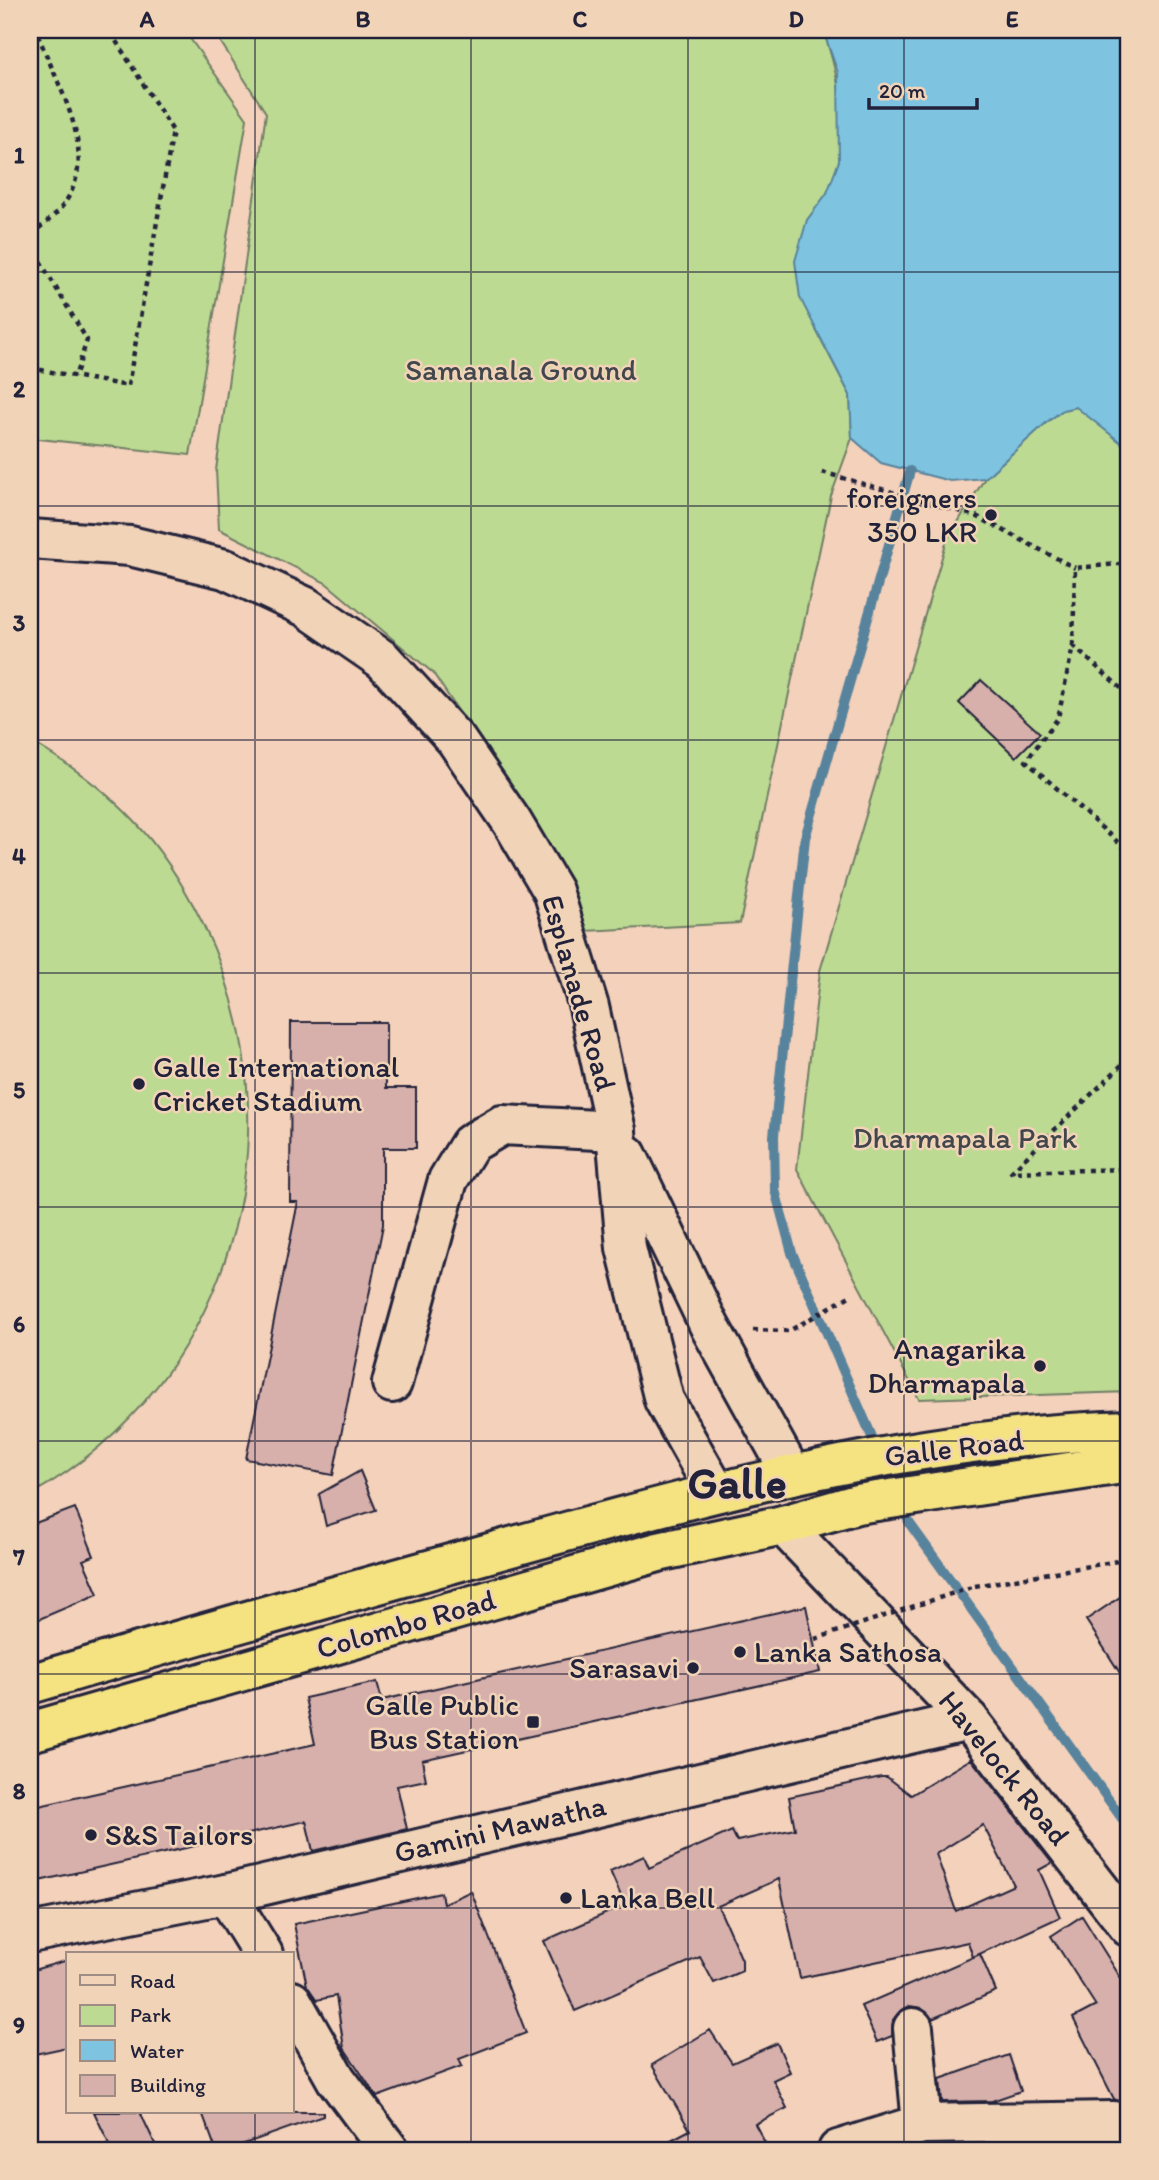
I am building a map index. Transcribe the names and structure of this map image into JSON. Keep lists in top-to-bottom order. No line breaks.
{"streets":{"highway":["Galle Road","Colombo Road"],"street":["Esplanade Road","Havelock Road","Gamini Mawatha"]},"crossings":[["Esplanade Road","Galle Road"],["Esplanade Road","Colombo Road"],["Galle Road","Colombo Road"],["Galle Road","Havelock Road"],["Colombo Road","Havelock Road"],["Havelock Road","Gamini Mawatha"]],"districts":["Galle"],"parks":["Samanala Ground","Dharmapala Park"],"places":{"other":["foreigners 350 LKR","Galle International Cricket Stadium","Anagarika Dharmapala","Lanka Sathosa","Sarasavi","S&S Tailors","Lanka Bell"],"transit":["Galle Public Bus Station"]},"legend":["Road","Park","Water","Building"],"scale_bar":"20 m","grid":{"columns":["A","B","C","D","E"],"rows":["1","2","3","4","5","6","7","8","9"]}}
